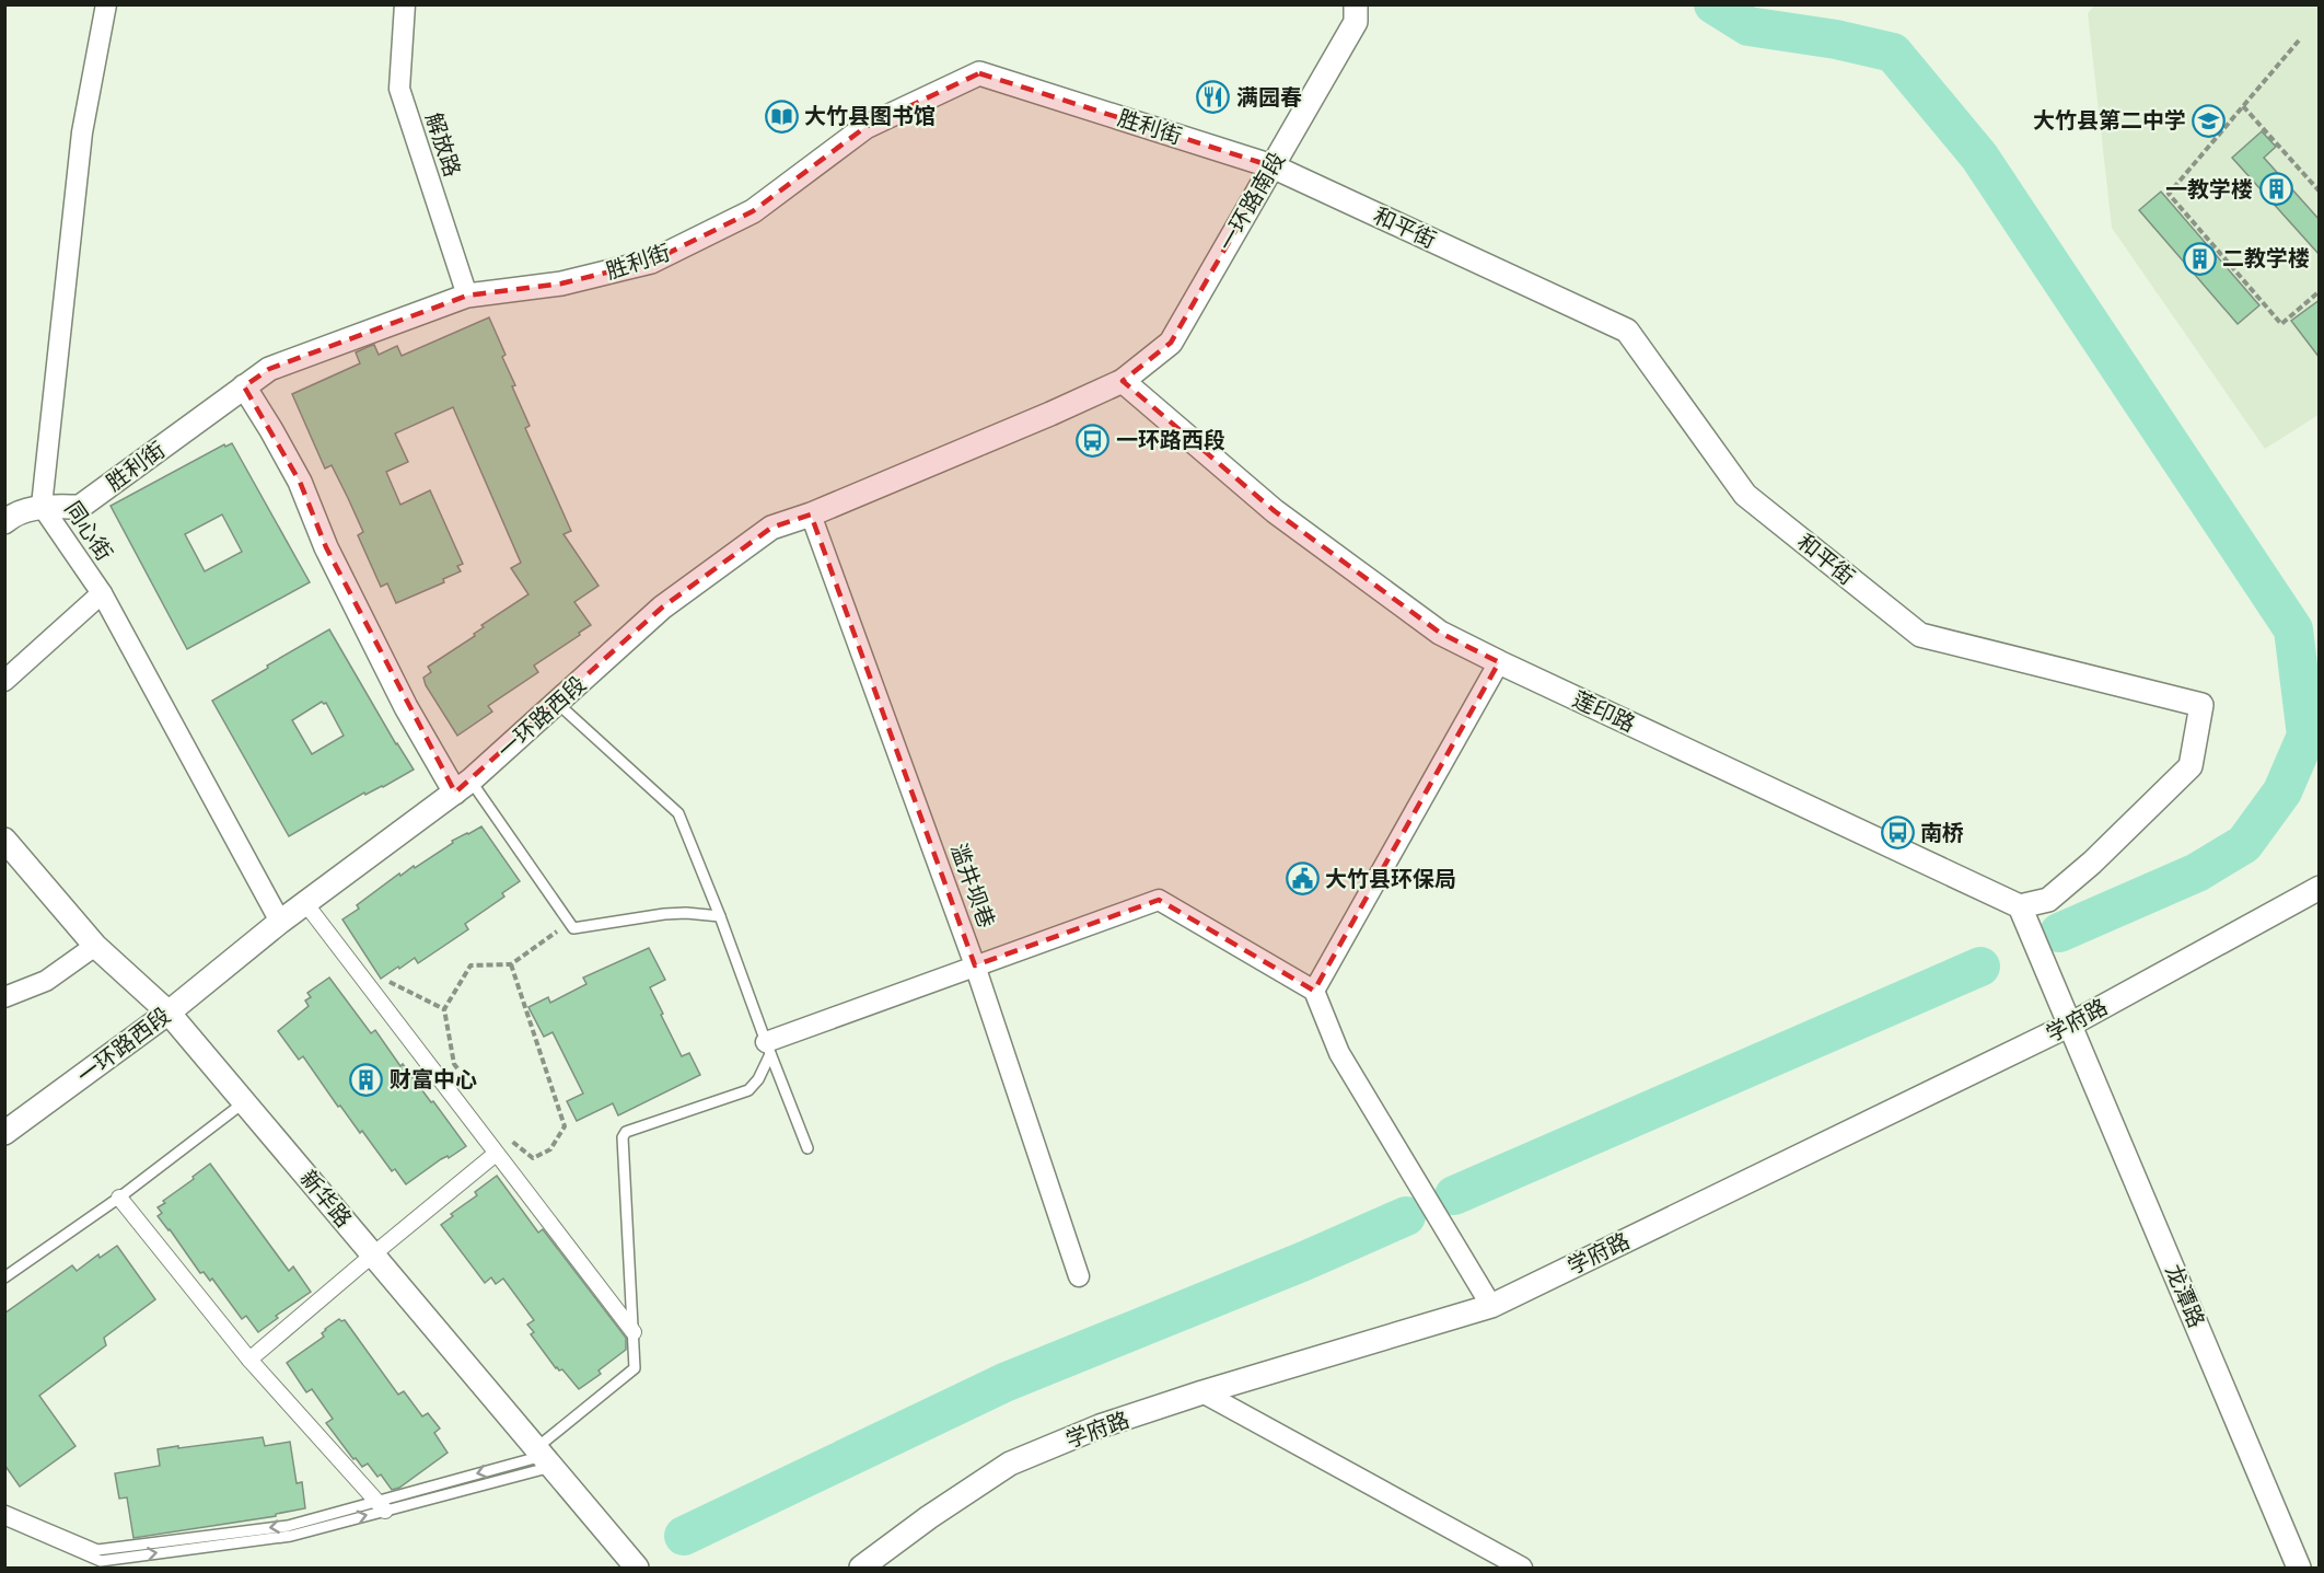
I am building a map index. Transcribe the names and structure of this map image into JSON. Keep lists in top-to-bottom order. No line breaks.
{"streets":{"street":["胜利街","解放路","一环路南段","和平街","同心街","莲印路","一环路西段","滥井坝巷","学府路","新华路","龙潭路"]},"crossings":[["胜利街","解放路"],["胜利街","一环路南段"],["胜利街","和平街"],["胜利街","同心街"],["一环路南段","和平街"],["一环路南段","莲印路"],["一环路南段","一环路西段"],["和平街","莲印路"],["同心街","一环路西段"],["莲印路","一环路西段"],["一环路西段","滥井坝巷"],["一环路西段","新华路"],["学府路","龙潭路"]],"places":{"restaurant":["满园春"],"library":["大竹县图书馆"],"school or university":["大竹县第二中学"],"building":["一教学楼","二教学楼","财富中心"],"bus stop":["一环路西段","南桥"],"public building":["大竹县环保局"]}}
